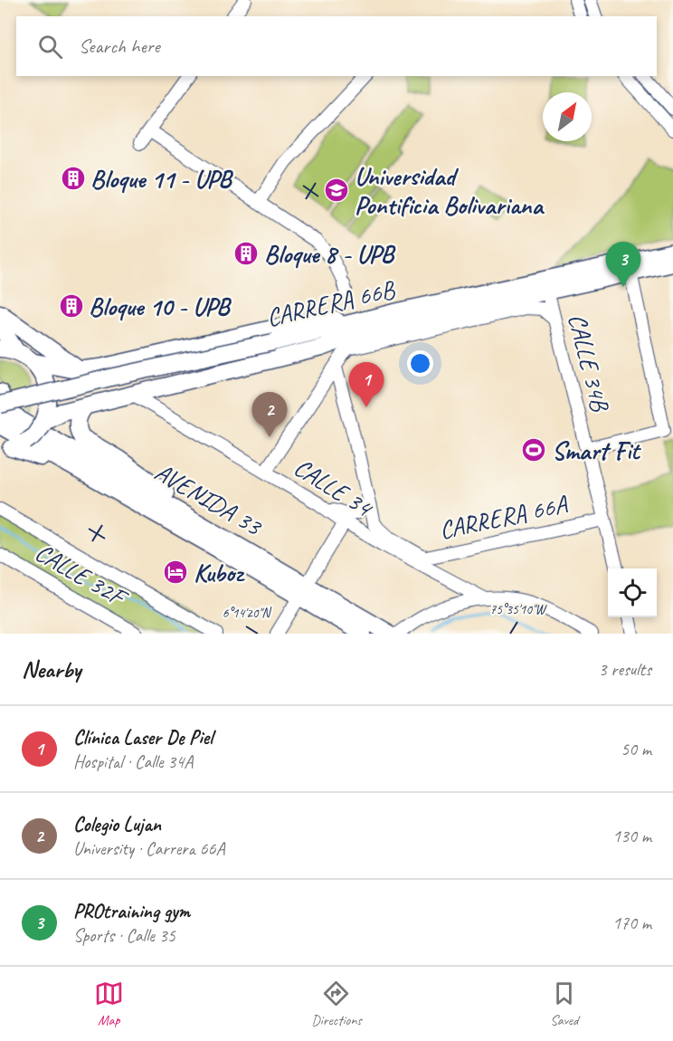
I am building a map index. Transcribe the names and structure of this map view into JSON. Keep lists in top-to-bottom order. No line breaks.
{"streets":{"main road":["CARRERA 66B","AVENIDA 33"],"street":["CALLE 34B","CALLE 34","CARRERA 66A","CALLE 32F"]},"crossings":[["CARRERA 66B","CALLE 34B"],["CARRERA 66B","AVENIDA 33"],["CALLE 34B","CARRERA 66A"],["CALLE 34","CARRERA 66A"]],"places":{"building":["Bloque 11 - UPB","Bloque 8 - UPB","Bloque 10 - UPB"],"school or university":["Universidad Pontificia Bolivariana"],"sports":["Smart Fit"],"hotel":["Kuboz"]},"north":"top right","page":{"search":"Search here","pins":["3","1","2"],"heading":["Nearby","3 results"],"list":[{"mark":"1","name":"Clínica Laser De Piel","note":"Hospital · Calle 34A","value":"50 m"},{"mark":"2","name":"Colegio Lujan","note":"University · Carrera 66A","value":"130 m"},{"mark":"3","name":"PROtraining gym","note":"Sports · Calle 35","value":"170 m"}],"nav":["Map","Directions","Saved"]},"coordinates":["75°35'10\"W","6°14'20\"N"]}
